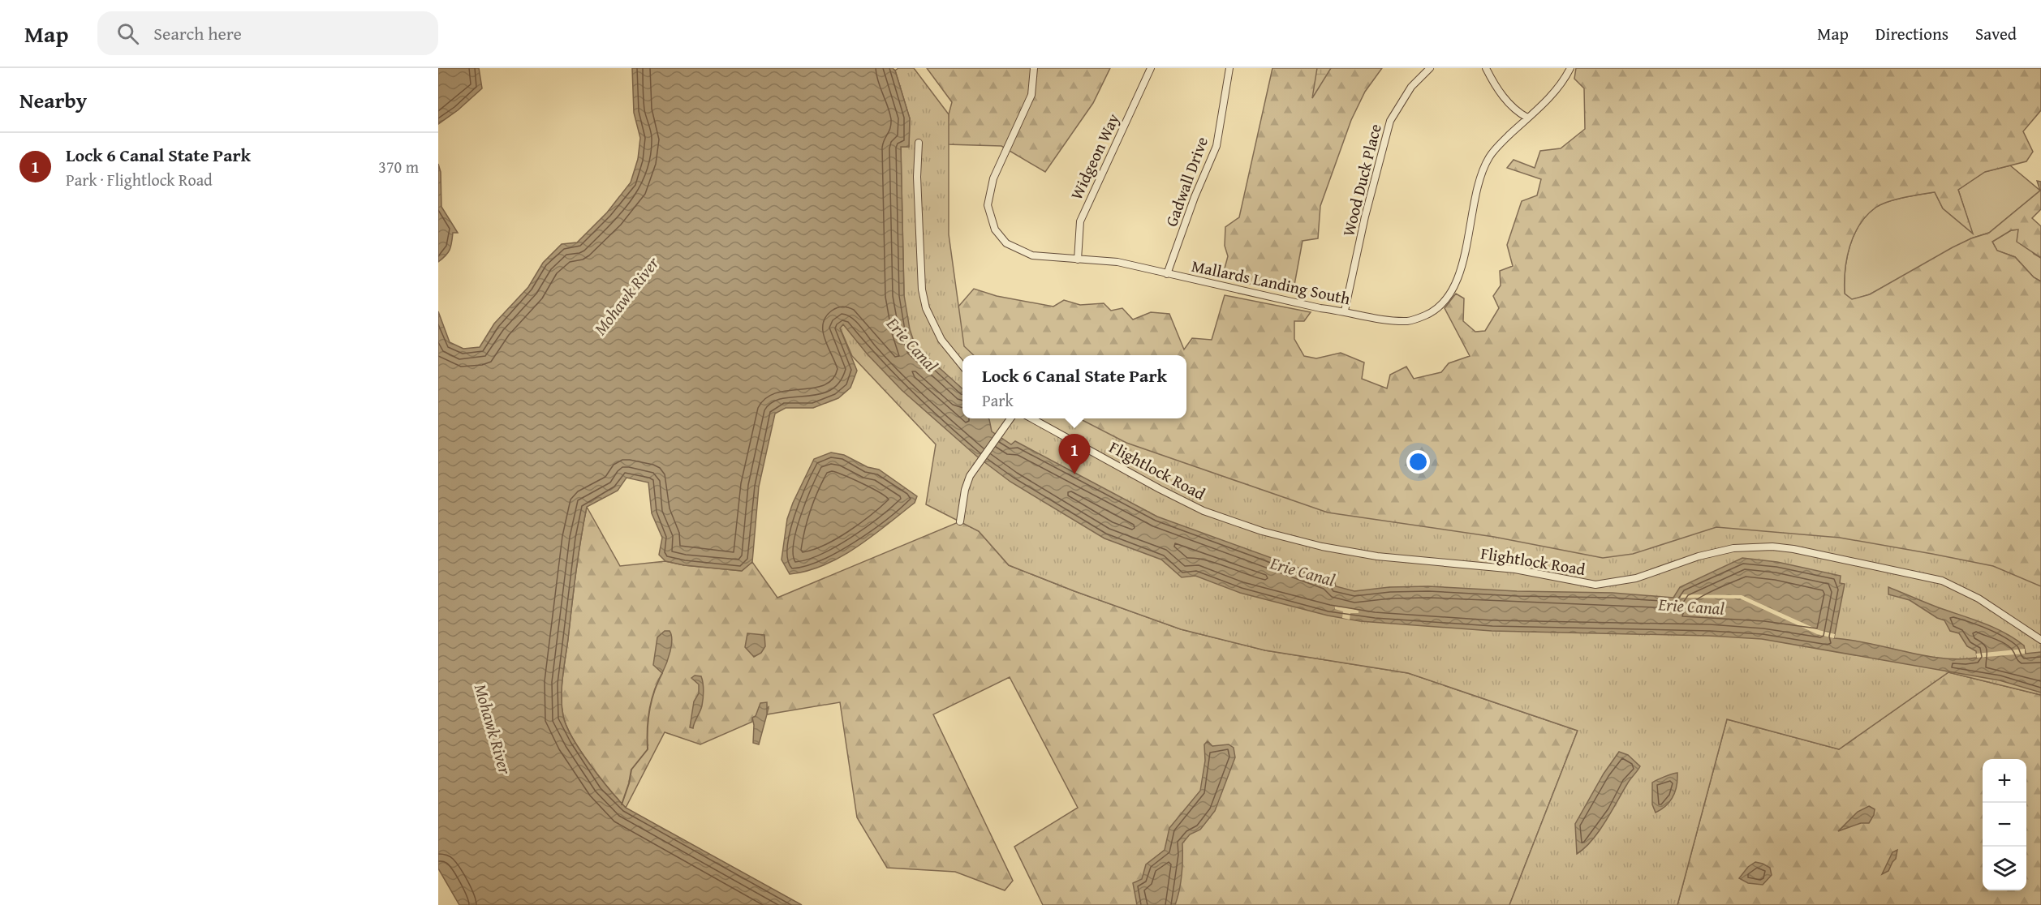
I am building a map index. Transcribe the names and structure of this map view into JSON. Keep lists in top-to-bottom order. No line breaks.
{"streets":{"street":["Widgeon Way","Wood Duck Place","Gadwall Drive","Mallards Landing South","Flightlock Road"]},"crossings":[["Widgeon Way","Mallards Landing South"],["Wood Duck Place","Mallards Landing South"],["Gadwall Drive","Mallards Landing South"]],"water":["Mohawk River","Erie Canal"],"page":{"header":"Map","search":"Search here","nav":["Map","Directions","Saved"],"heading":"Nearby","list":[{"mark":"1","name":"Lock 6 Canal State Park","note":"Park · Flightlock Road","value":"370 m"}],"popup":["Lock 6 Canal State Park","Park"],"pins":"1","map_buttons":["+","−"]}}
